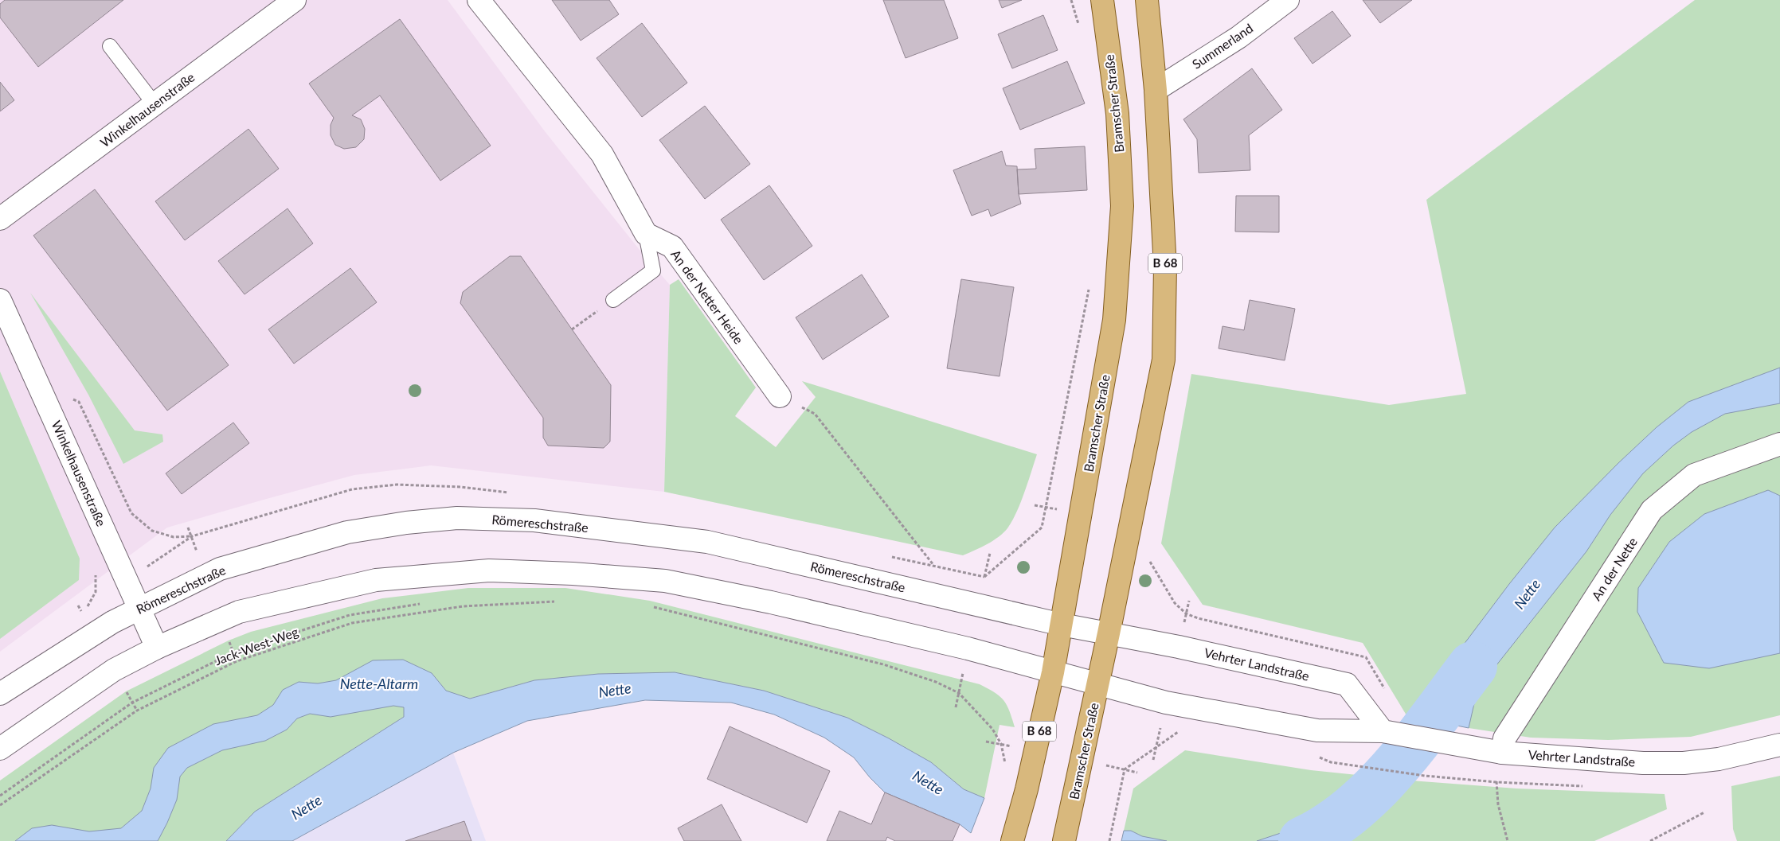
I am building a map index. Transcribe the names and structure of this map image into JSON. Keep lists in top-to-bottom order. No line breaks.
{"streets":{"main road":["Summerland","Bramscher Straße","Winkelhausenstraße","B 68","An der Netter Heide","Römereschstraße","An der Nette","Vehrter Landstraße"],"path":["Jack-West-Weg"]},"crossings":[["Summerland","Bramscher Straße"],["Bramscher Straße","Römereschstraße"],["Bramscher Straße","Vehrter Landstraße"],["Winkelhausenstraße","Römereschstraße"],["Römereschstraße","Vehrter Landstraße"],["An der Nette","Vehrter Landstraße"]],"water":["Nette","Nette-Altarm"]}
